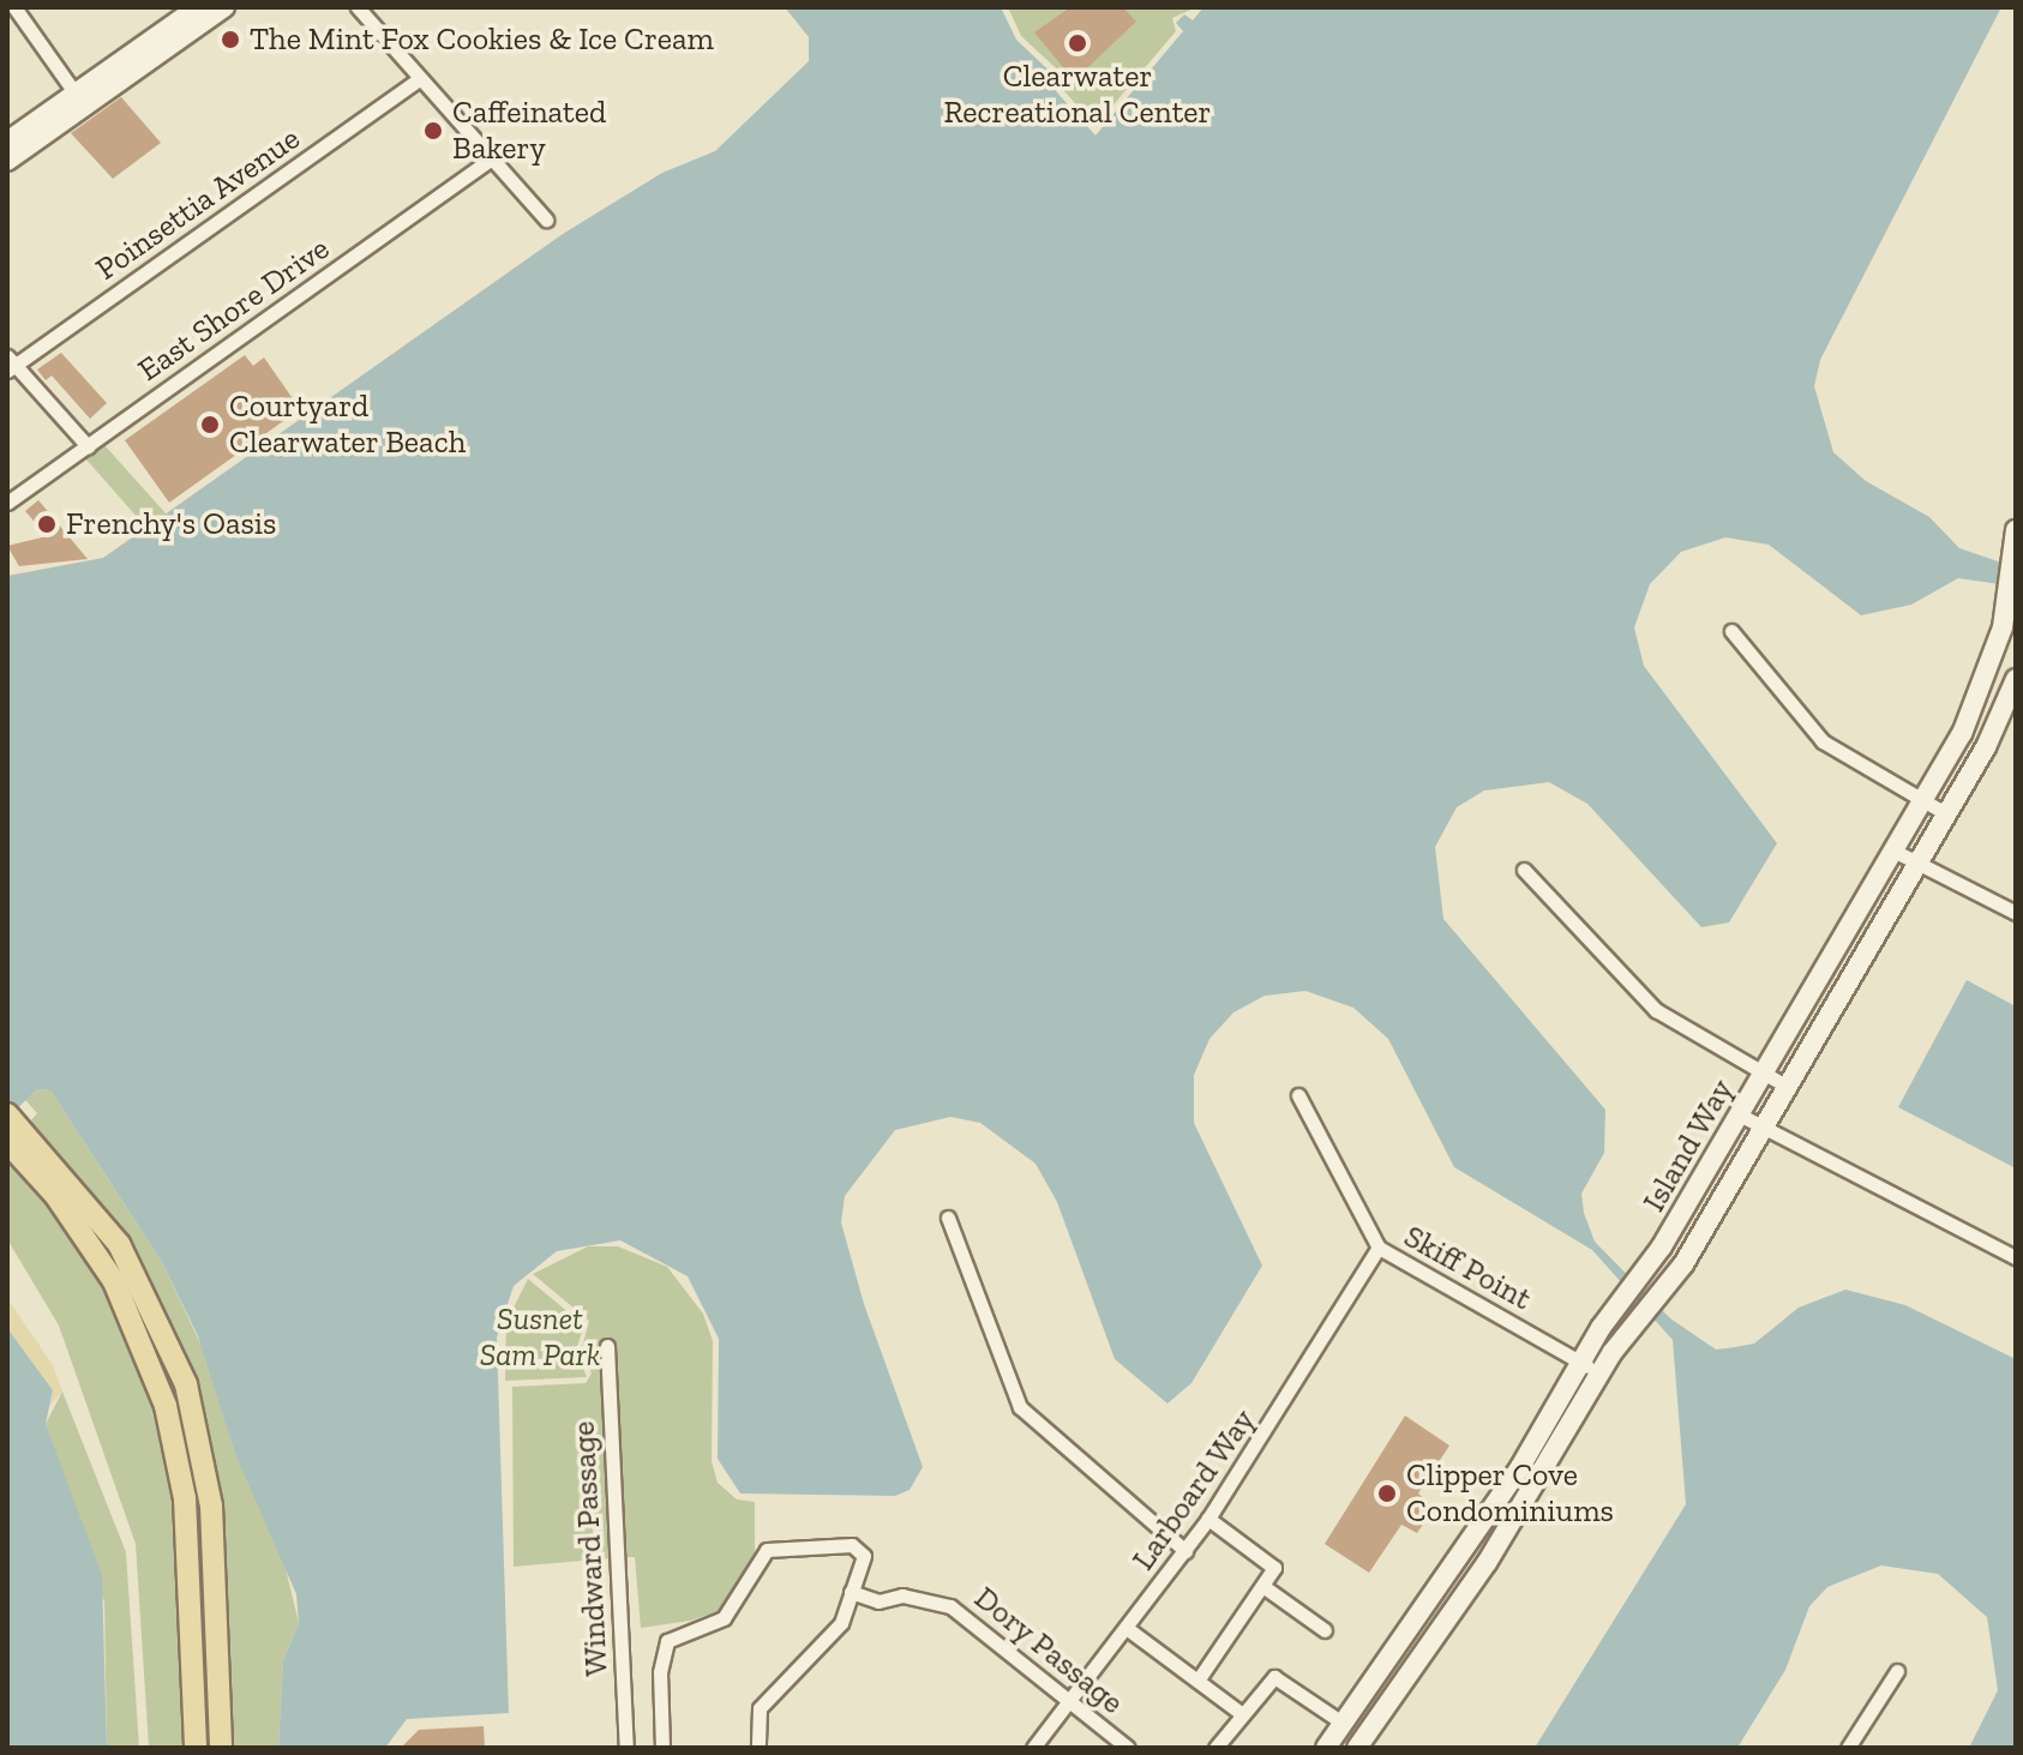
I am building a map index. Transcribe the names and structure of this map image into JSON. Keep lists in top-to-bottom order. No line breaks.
{"streets":{"street":["Poinsettia Avenue","East Shore Drive","Island Way","Skiff Point","Larboard Way","Windward Passage","Dory Passage"]},"crossings":[["Island Way","Skiff Point"],["Skiff Point","Larboard Way"],["Larboard Way","Dory Passage"]],"parks":["Susnet Sam Park"],"places":["The Mint Fox Cookies & Ice Cream","Clearwater Recreational Center","Caffeinated Bakery","Courtyard Clearwater Beach","Frenchy's Oasis","Clipper Cove Condominiums"]}
